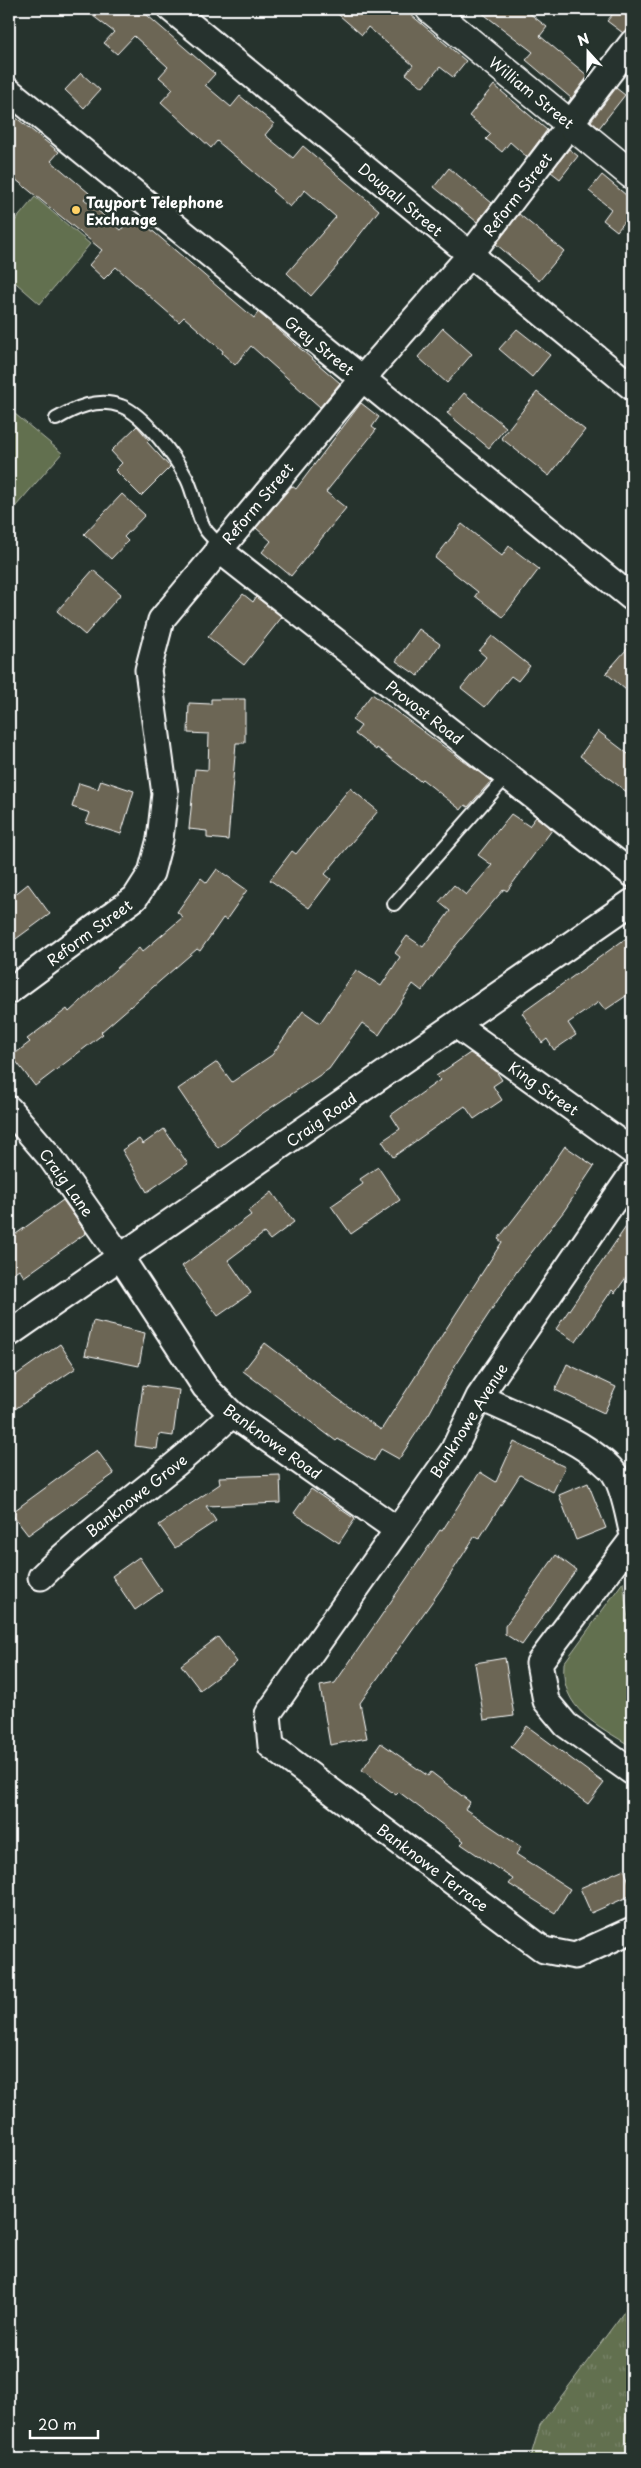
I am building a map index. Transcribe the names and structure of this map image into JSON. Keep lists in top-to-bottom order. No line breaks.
{"streets":{"main road":["William Street"],"street":["Reform Street","Dougall Street","Grey Street","Provost Road","King Street","Craig Road","Craig Lane","Banknowe Avenue","Banknowe Road","Banknowe Grove","Banknowe Terrace"]},"crossings":[["William Street","Reform Street"],["Reform Street","Dougall Street"],["Reform Street","Grey Street"],["Reform Street","Provost Road"],["King Street","Craig Road"],["Craig Road","Craig Lane"],["Craig Road","Banknowe Road"],["Craig Lane","Banknowe Road"],["Banknowe Avenue","Banknowe Road"],["Banknowe Avenue","Banknowe Terrace"],["Banknowe Road","Banknowe Grove"]],"places":["Tayport Telephone Exchange"],"scale_bar":"20 m","north":"top"}
